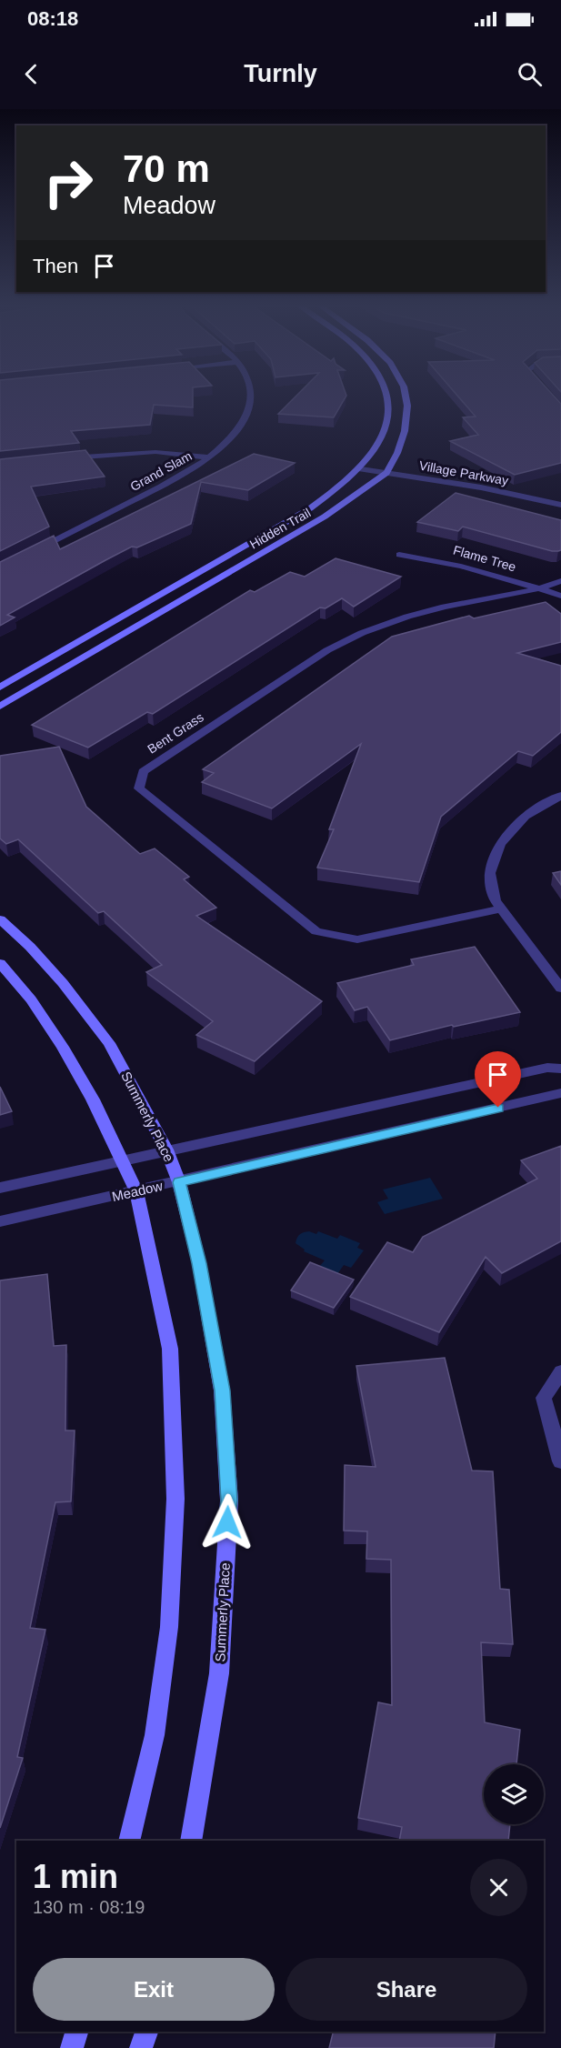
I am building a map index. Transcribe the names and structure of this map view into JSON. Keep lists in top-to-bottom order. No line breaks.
{"streets":{"street":["Grand Slam","Village Parkway","Hidden Trail","Flame Tree","Bent Grass","Summerly Place","Meadow"]},"crossings":[["Village Parkway","Hidden Trail"],["Flame Tree","Bent Grass"],["Summerly Place","Meadow"]],"page":{"status":"08:18","header":"Turnly","turn":["70 m","Meadow"],"then":"Then","heading":["1 min","130 m · 08:19"],"buttons":["Exit","Share"]}}
